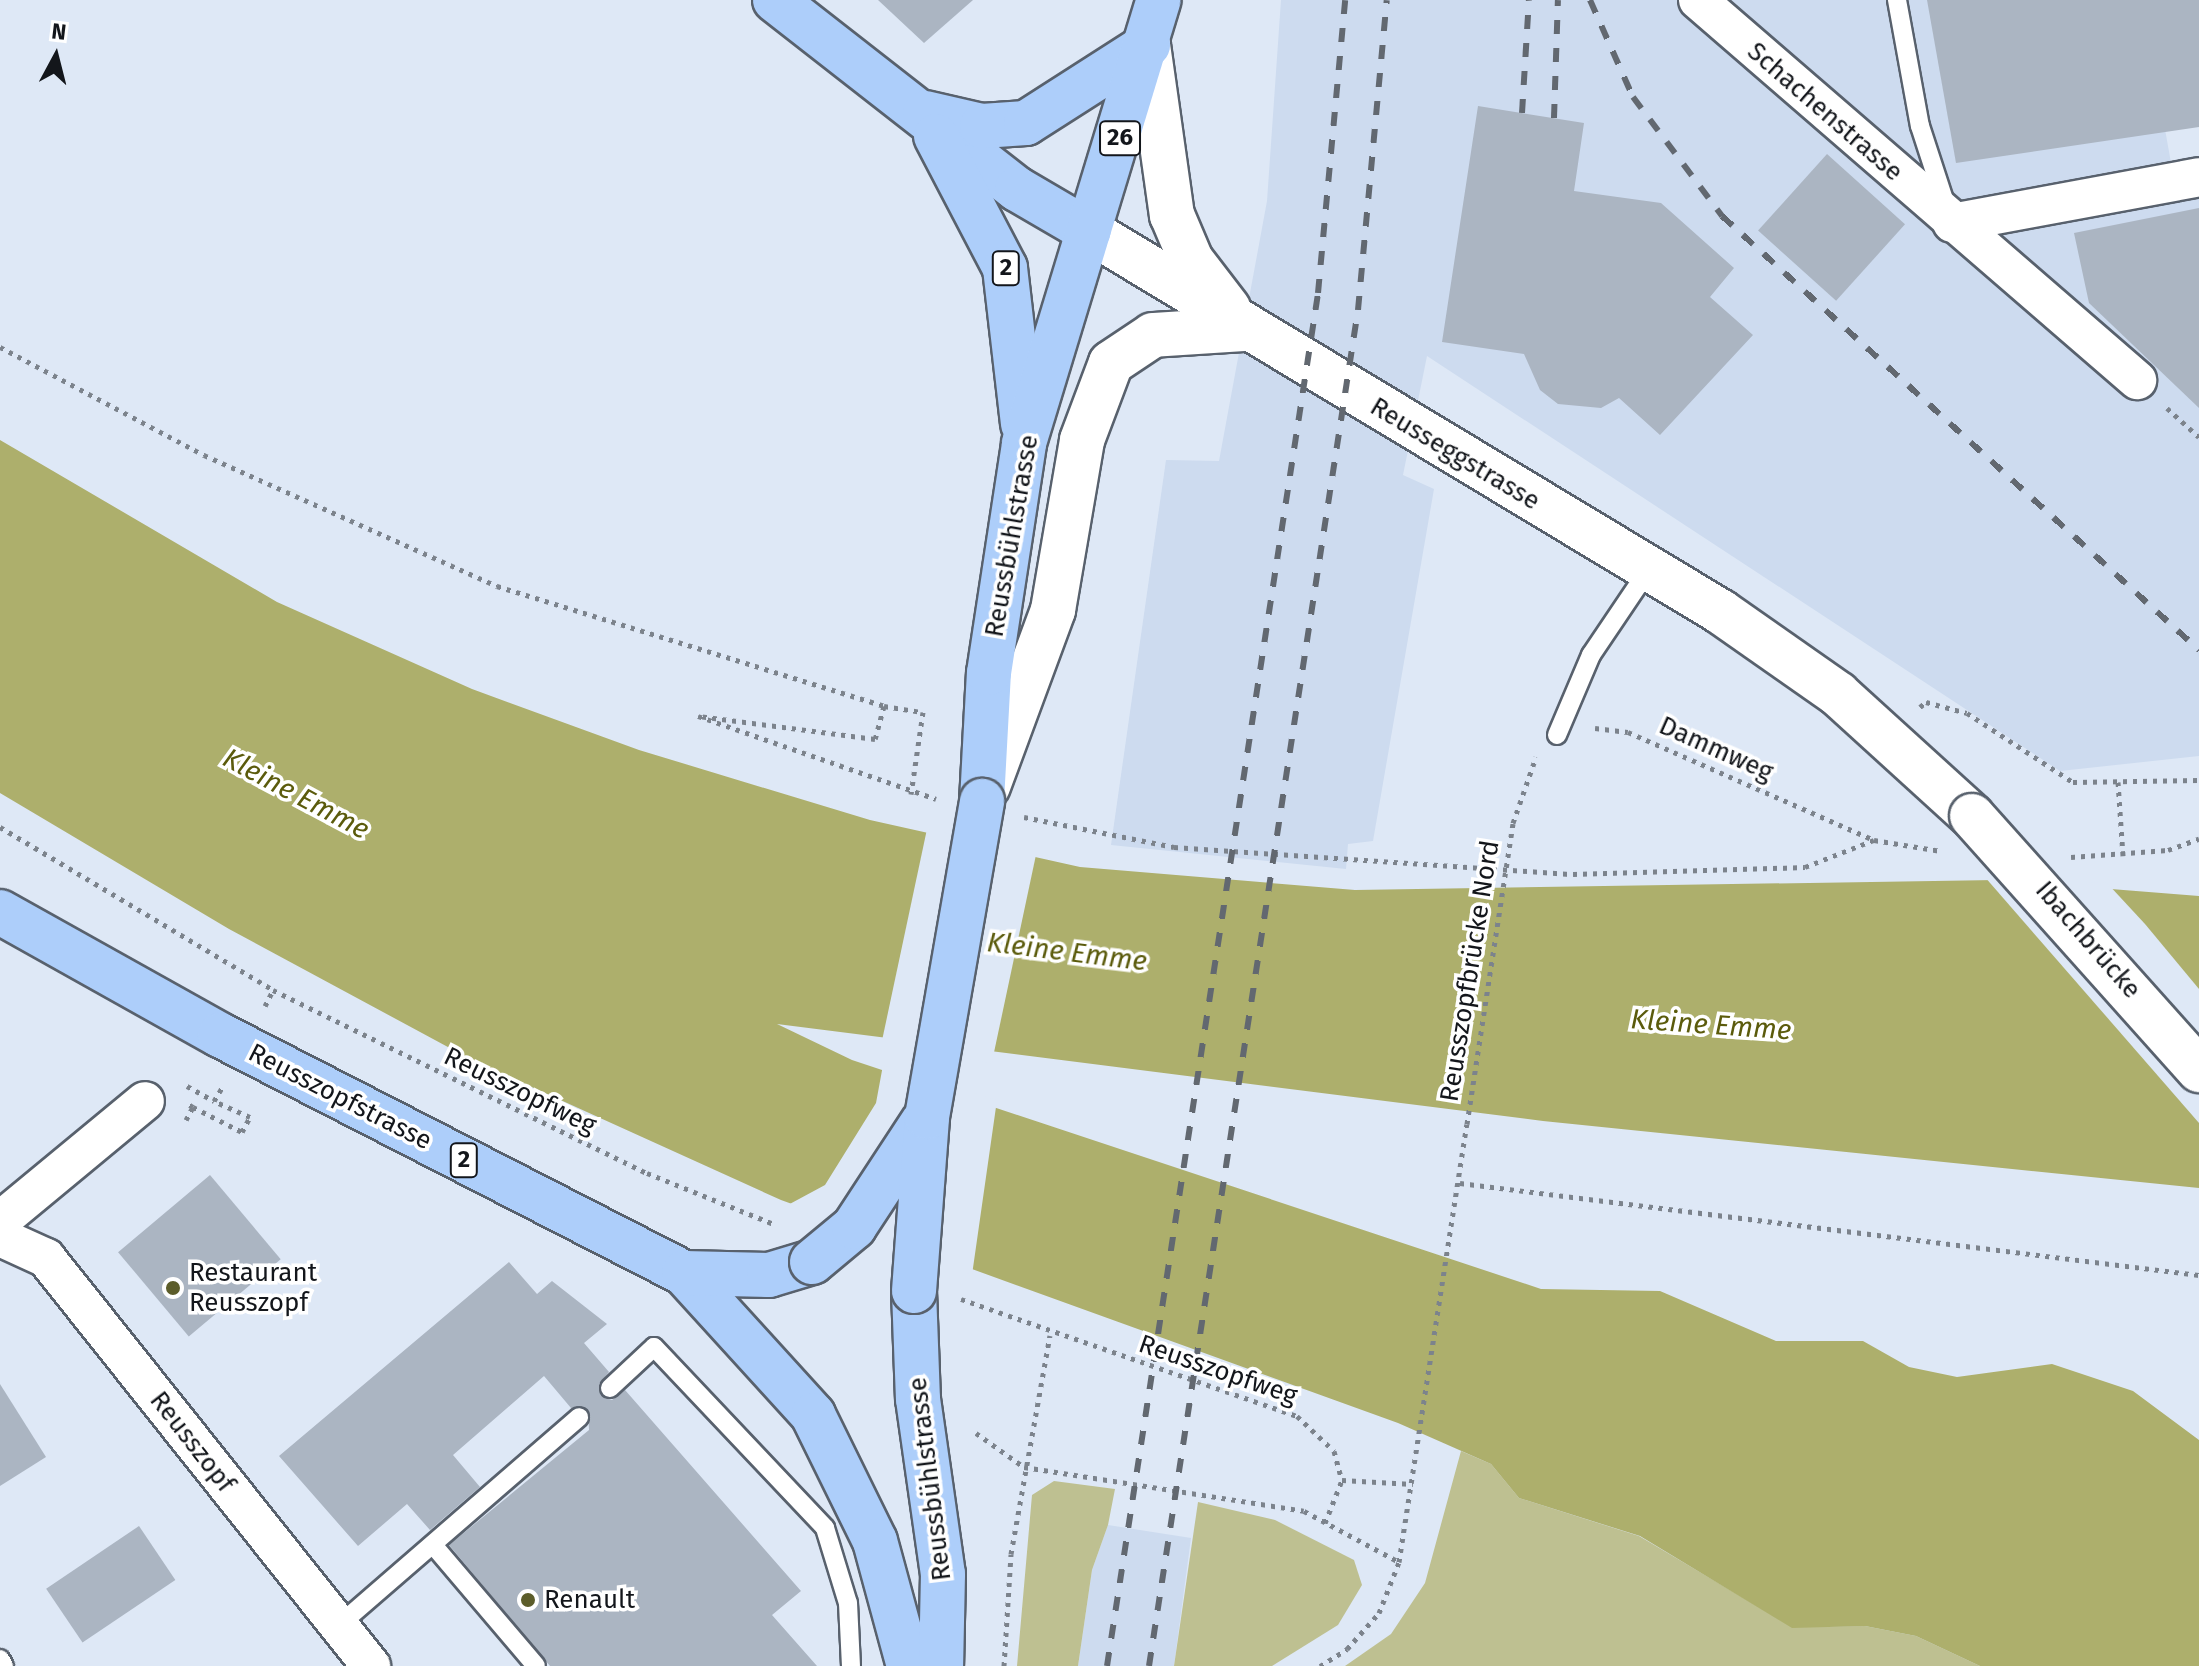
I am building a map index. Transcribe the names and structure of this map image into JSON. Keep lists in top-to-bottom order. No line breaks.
{"streets":{"main road":["26","2","Reusseggstrasse","Reussbühlstrasse","Ibachbrücke","Reusszopfstrasse"],"street":["Schachenstrasse","Reusszopf"],"path":["Dammweg","Reusszopfbrücke Nord","Reusszopfweg"]},"crossings":[["26","Reusseggstrasse"],["26","Reussbühlstrasse"],["2","Reusseggstrasse"],["2","Reussbühlstrasse"],["Reusseggstrasse","Reussbühlstrasse"],["Reusseggstrasse","Dammweg"],["Reusseggstrasse","Ibachbrücke"],["Reussbühlstrasse","Reusszopfweg"],["Dammweg","Ibachbrücke"],["Dammweg","Reusszopfbrücke Nord"],["Reusszopfweg","Reusszopfstrasse"]],"water":["Kleine Emme"],"places":["Restaurant Reusszopf","Renault"],"north":"top"}
